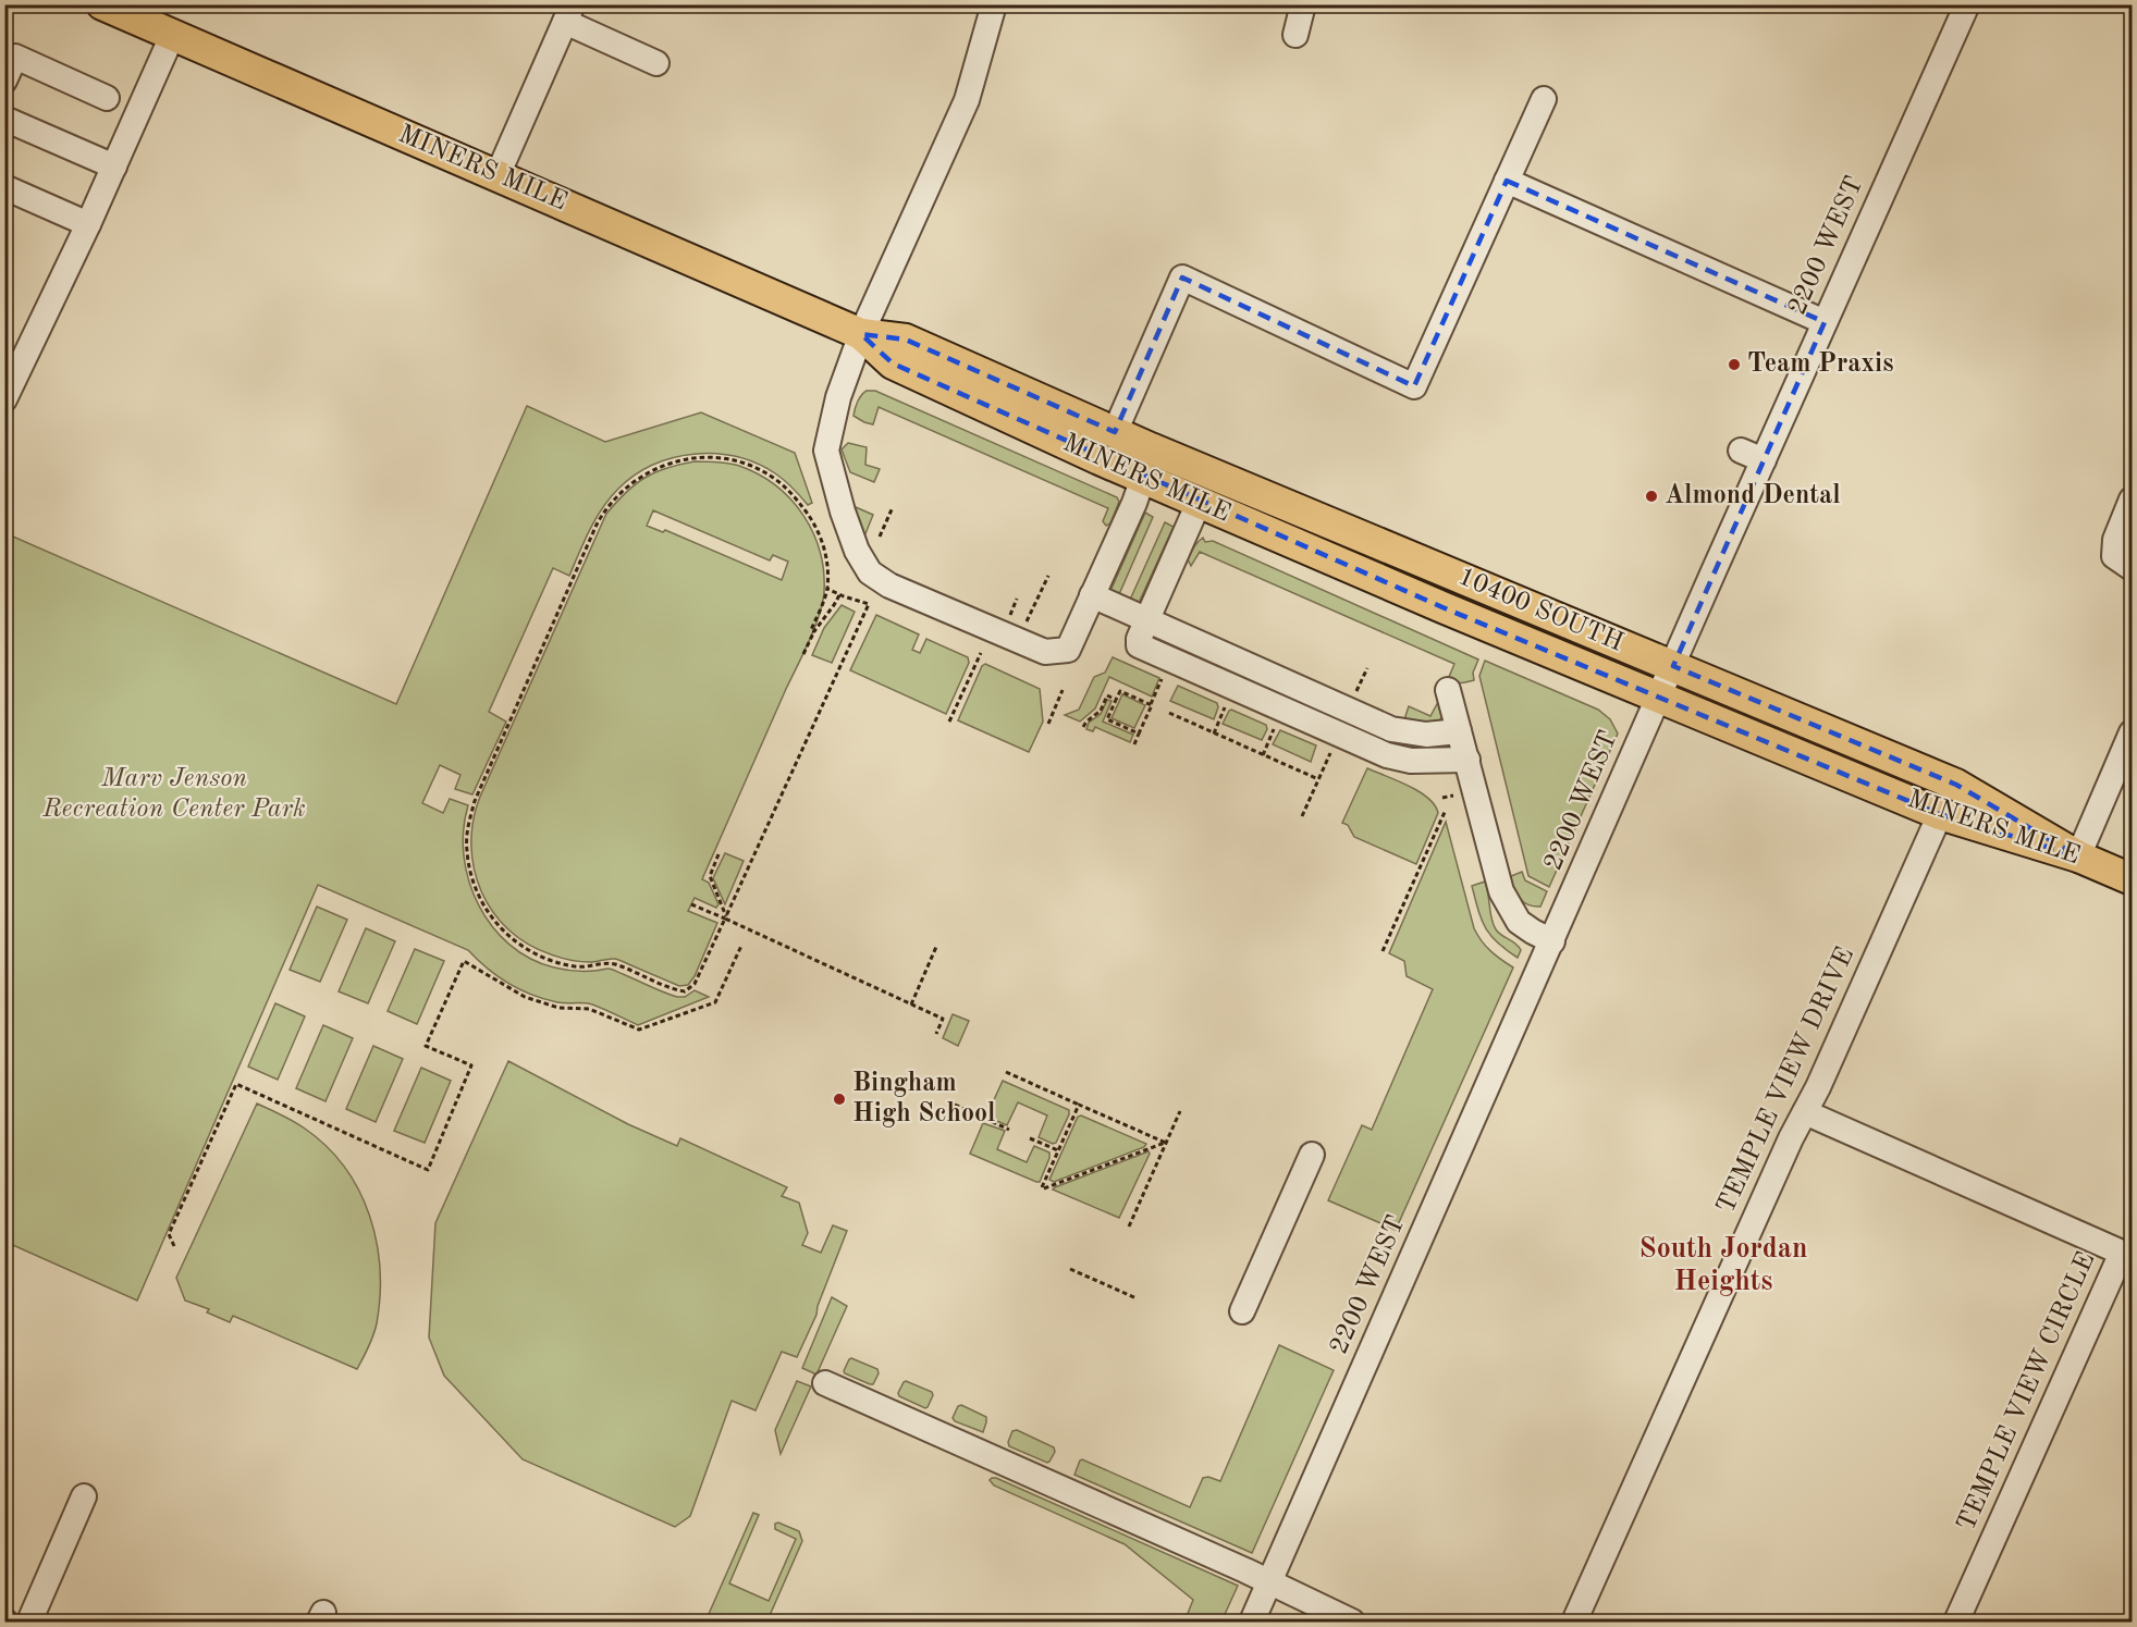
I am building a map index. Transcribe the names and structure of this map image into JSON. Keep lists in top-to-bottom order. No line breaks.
{"streets":{"main road":["MINERS MILE","10400 SOUTH"],"street":["2200 WEST","TEMPLE VIEW DRIVE","TEMPLE VIEW CIRCLE"]},"crossings":[["MINERS MILE","10400 SOUTH"],["MINERS MILE","TEMPLE VIEW DRIVE"],["2200 WEST","10400 SOUTH"],["TEMPLE VIEW DRIVE","TEMPLE VIEW CIRCLE"]],"districts":["South Jordan Heights"],"parks":["Marv Jenson Recreation Center Park"],"places":["Team Praxis","Almond Dental","Bingham High School"]}
